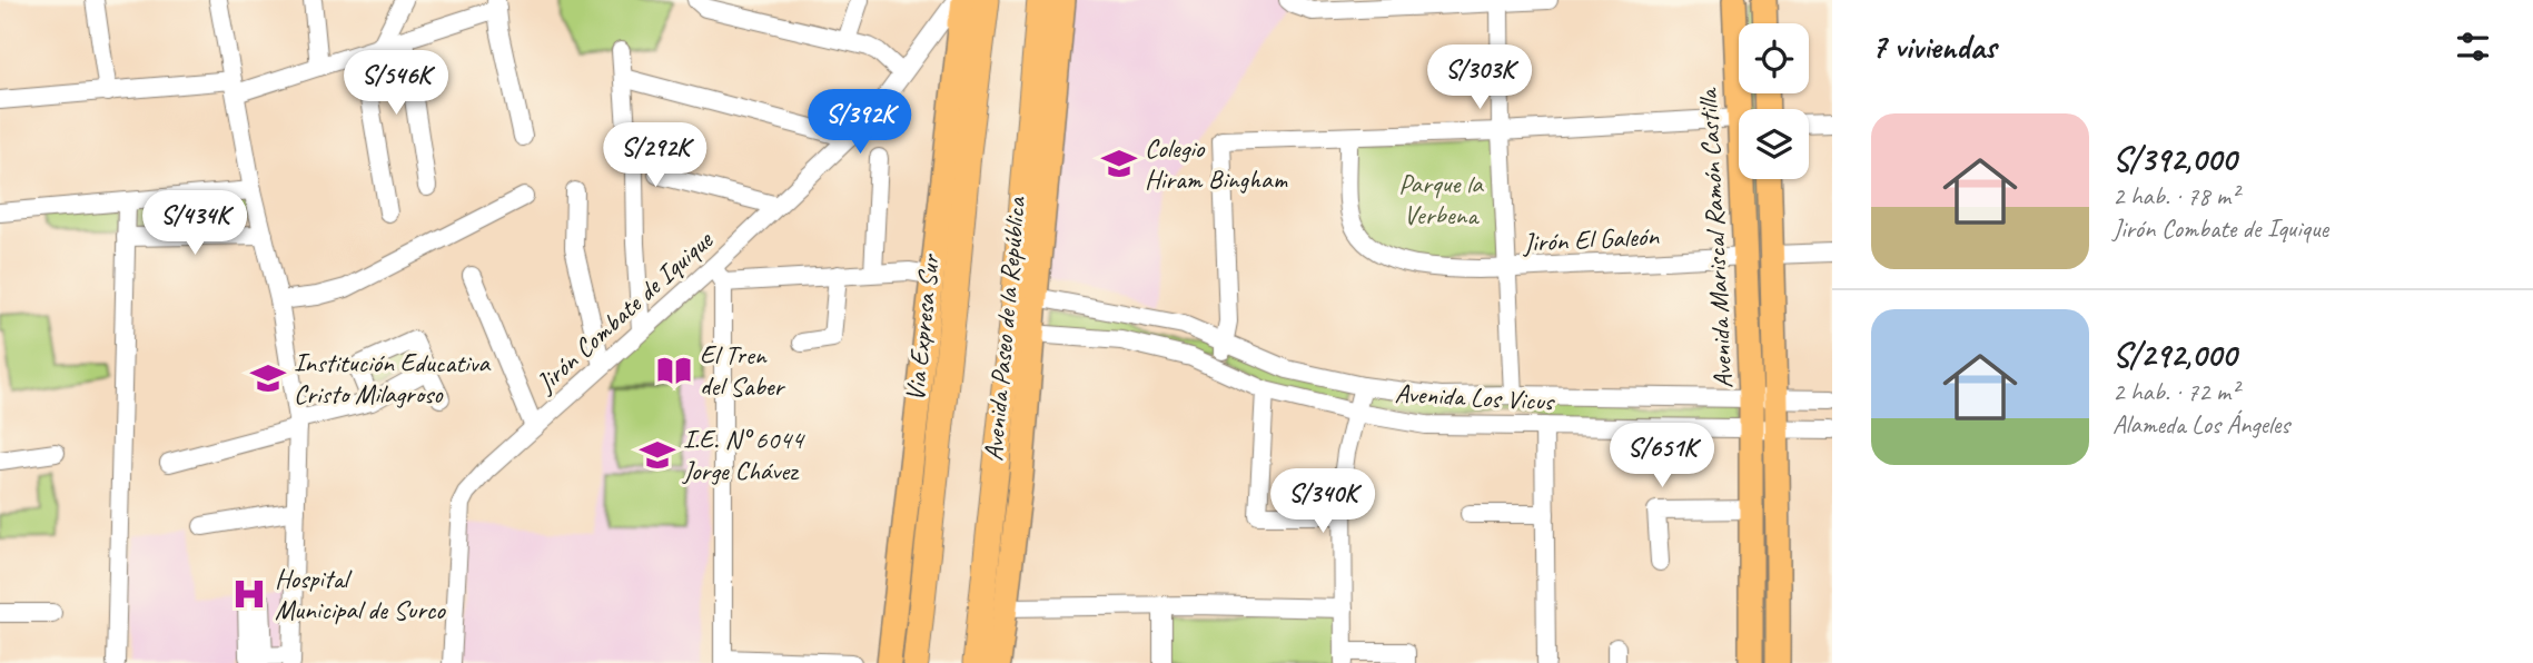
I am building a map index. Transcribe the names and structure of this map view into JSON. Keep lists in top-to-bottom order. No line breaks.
{"streets":{"highway":["Via Expresa Sur"],"main road":["Avenida Mariscal Ramón Castilla","Avenida Paseo de la República"],"street":["Jirón El Galeón","Jirón Combate de Iquique","Avenida Los Vicus"]},"crossings":[["Jirón El Galeón","Avenida Mariscal Ramón Castilla"],["Avenida Mariscal Ramón Castilla","Avenida Los Vicus"],["Avenida Paseo de la República","Avenida Los Vicus"]],"parks":["Parque la Verbena"],"places":{"school or university":["Colegio Hiram Bingham","Institución Educativa Cristo Milagroso","I.E. N° 6044 Jorge Chávez"],"library":["El Tren del Saber"],"hospital":["Hospital Municipal de Surco"]},"page":{"heading":"7 viviendas","price":["S/303K","S/546K","S/392K","S/292K","S/434K","S/651K","S/340K"],"list":[{"name":"S/392,000","note":"2 hab. · 78 m² · Jirón Combate de Iquique"},{"name":"S/292,000","note":"2 hab. · 72 m² · Alameda Los Ángeles"}]}}
